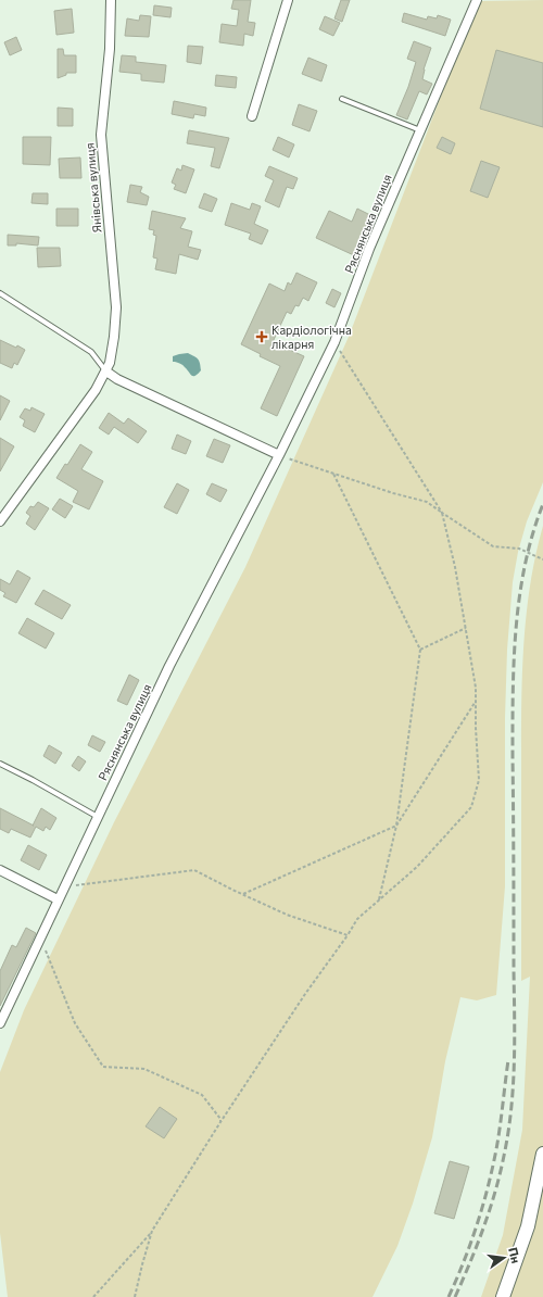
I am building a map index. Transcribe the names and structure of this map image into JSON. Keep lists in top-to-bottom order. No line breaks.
{"streets":{"street":["Янівська вулиця","Ряснянська вулиця"]},"places":{"health":["Кардіологічна лікарня"]},"north":"right"}
